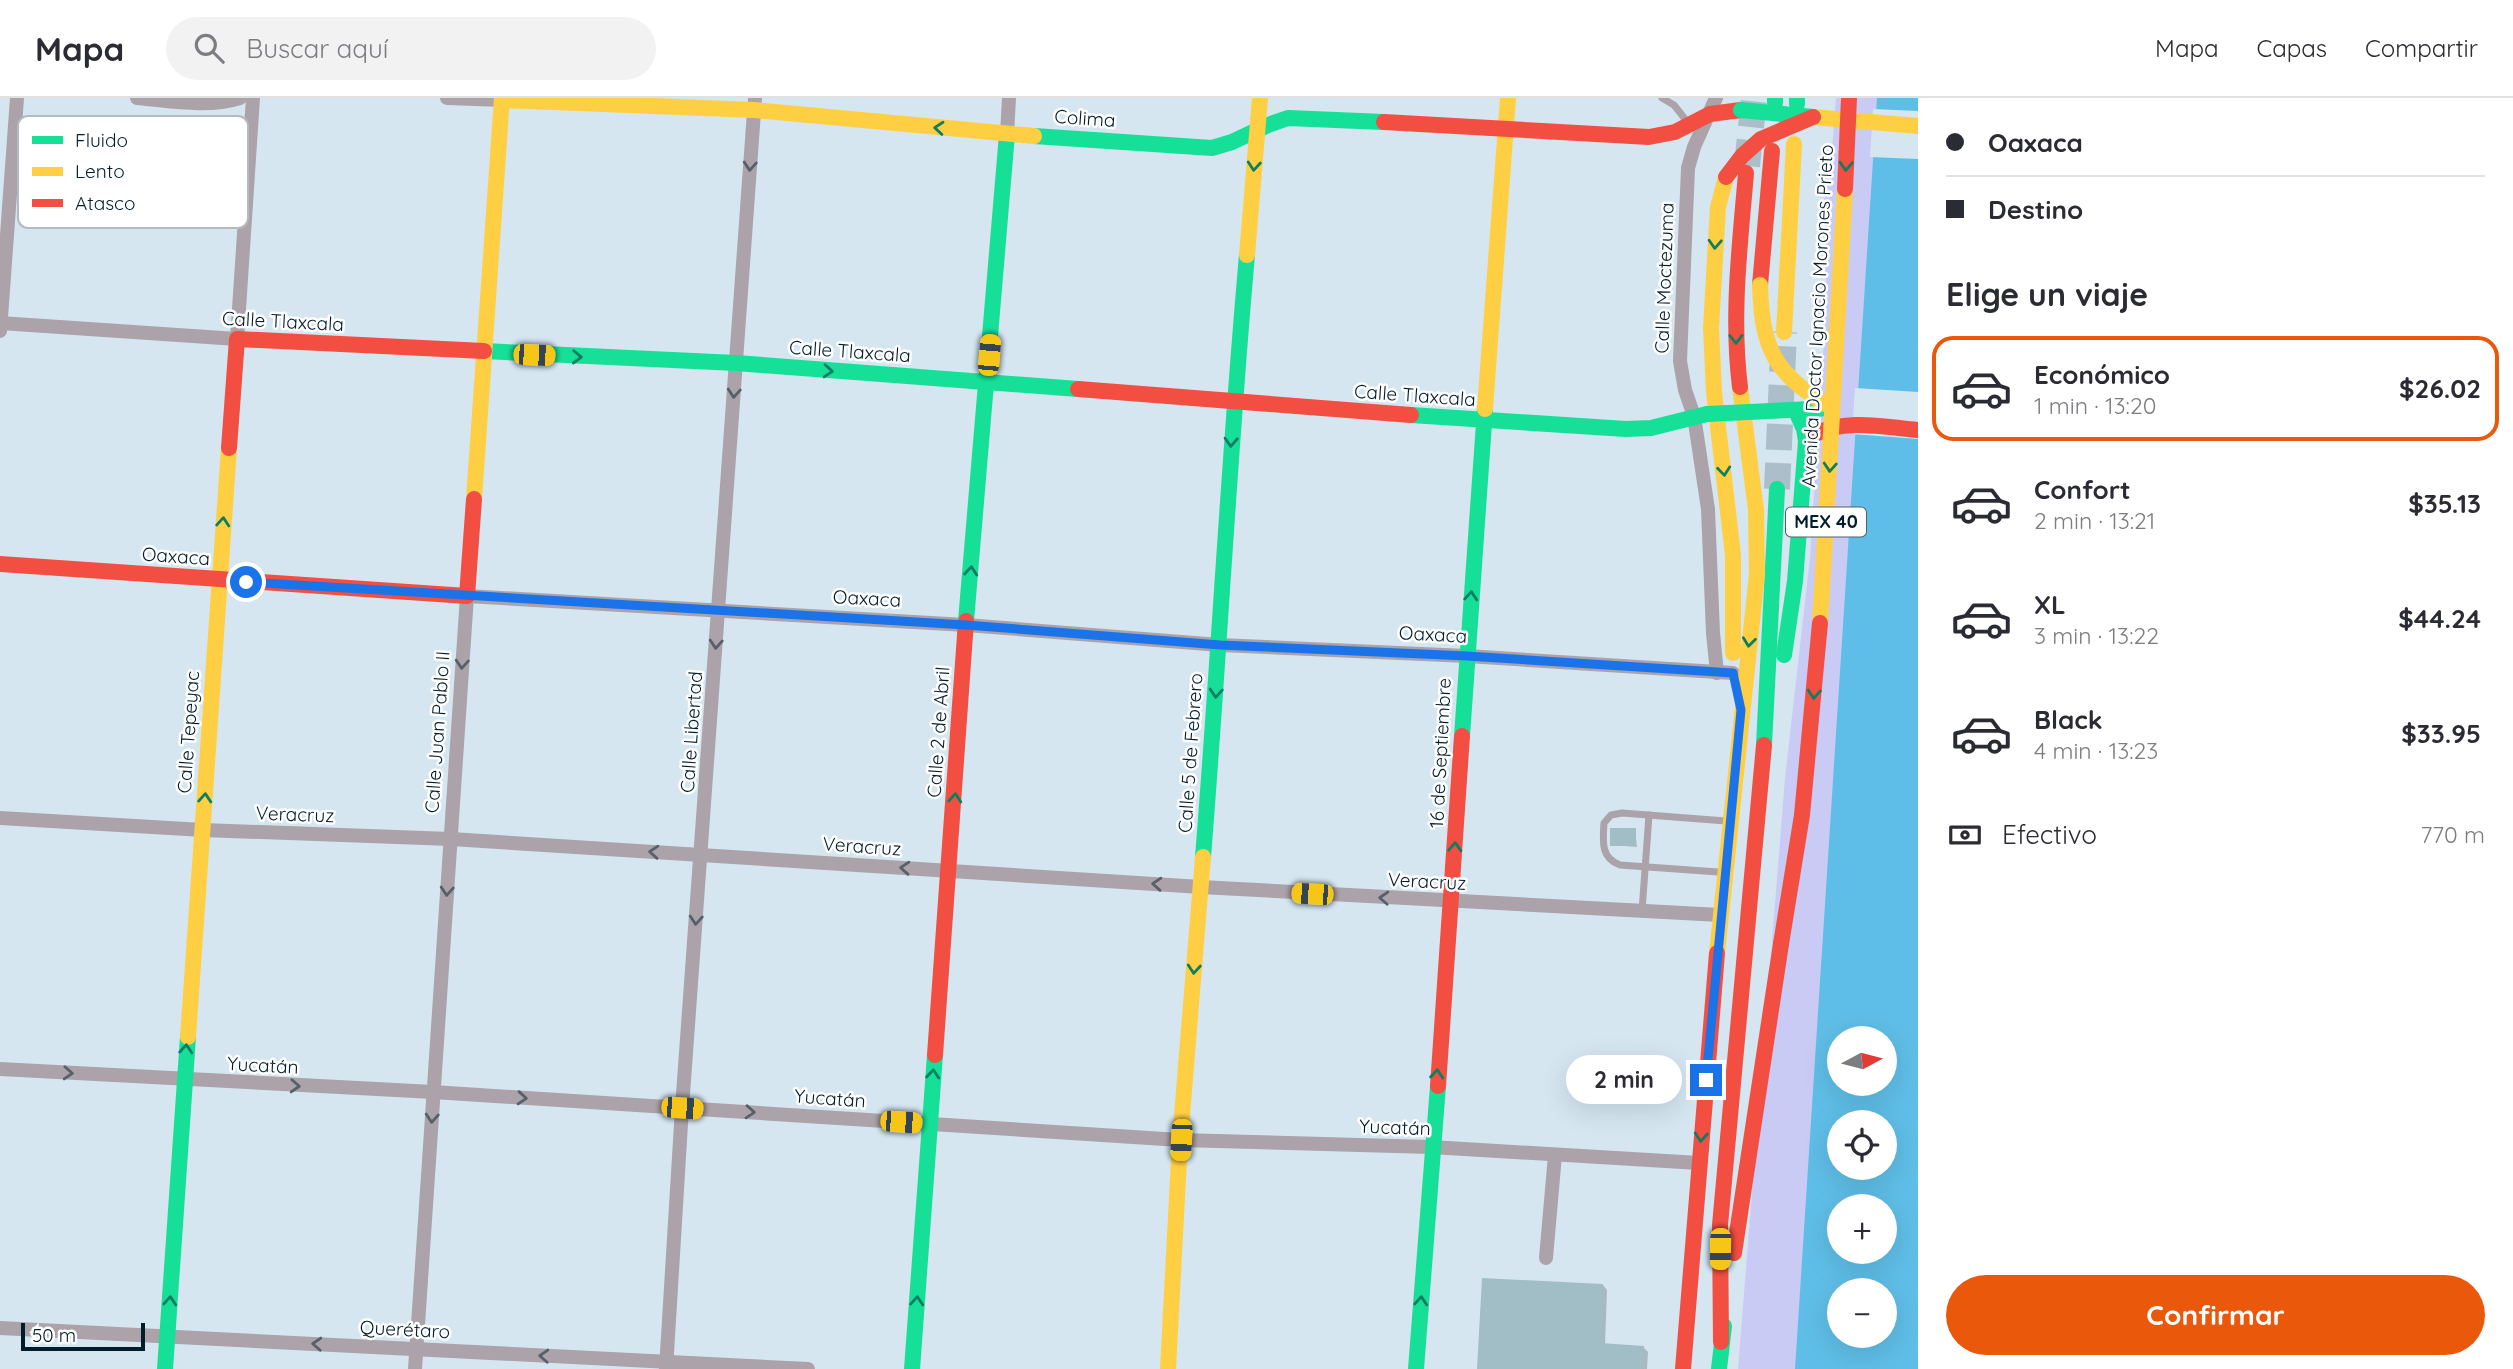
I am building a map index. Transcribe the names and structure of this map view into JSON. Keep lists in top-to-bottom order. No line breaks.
{"streets":{"main road":["Colima","Avenida Doctor Ignacio Morones Prieto","Calle Tlaxcala","MEX 40","Oaxaca","Calle Tepeyac","Calle Juan Pablo II","Calle 2 de Abril","Calle 5 de Febrero","16 de Septiembre"],"street":["Calle Moctezuma","Calle Libertad","Veracruz","Yucatán","Querétaro"]},"crossings":[["Colima","Calle Moctezuma"],["Colima","Calle Juan Pablo II"],["Colima","Calle Libertad"],["Colima","Calle 2 de Abril"],["Colima","Calle 5 de Febrero"],["Colima","16 de Septiembre"],["Calle Moctezuma","Calle Tlaxcala"],["Calle Moctezuma","Oaxaca"],["Avenida Doctor Ignacio Morones Prieto","MEX 40"],["Calle Tlaxcala","Calle Tepeyac"],["Calle Tlaxcala","Calle Juan Pablo II"],["Calle Tlaxcala","Calle Libertad"],["Calle Tlaxcala","Calle 2 de Abril"],["Calle Tlaxcala","Calle 5 de Febrero"],["Calle Tlaxcala","16 de Septiembre"],["MEX 40","Veracruz"],["MEX 40","Yucatán"],["Oaxaca","Calle Tepeyac"],["Oaxaca","Calle Juan Pablo II"],["Oaxaca","Calle Libertad"],["Oaxaca","Calle 2 de Abril"],["Oaxaca","Calle 5 de Febrero"],["Oaxaca","16 de Septiembre"],["Calle Tepeyac","Veracruz"],["Calle Tepeyac","Yucatán"],["Calle Tepeyac","Querétaro"],["Calle Juan Pablo II","Veracruz"],["Calle Juan Pablo II","Yucatán"],["Calle Juan Pablo II","Querétaro"],["Calle Libertad","Veracruz"],["Calle Libertad","Yucatán"],["Calle Libertad","Querétaro"],["Calle 2 de Abril","Veracruz"],["Calle 2 de Abril","Yucatán"],["Calle 5 de Febrero","Veracruz"],["Calle 5 de Febrero","Yucatán"],["16 de Septiembre","Veracruz"],["16 de Septiembre","Yucatán"]],"one_way":["Calle Tepeyac","Calle Juan Pablo II","Calle Libertad","Calle 2 de Abril","Calle 5 de Febrero","16 de Septiembre","Veracruz","Yucatán","Querétaro"],"legend":["Fluido","Lento","Atasco"],"scale_bar":"50 m","north":"right","page":{"header":"Mapa","search":"Buscar aquí","nav":["Mapa","Capas","Compartir"],"banner":["Oaxaca","Destino"],"heading":"Elige un viaje","list":[{"name":"Económico","note":"1 min · 13:20","value":"$26.02"},{"name":"Confort","note":"2 min · 13:21","value":"$35.13"},{"name":"XL","note":"3 min · 13:22","value":"$44.24"},{"name":"Black","note":"4 min · 13:23","value":"$33.95"}],"pay":["Efectivo","770 m"],"map_buttons":["+","−"],"bubble":"2 min","buttons":"Confirmar","scale":"50 m"}}
